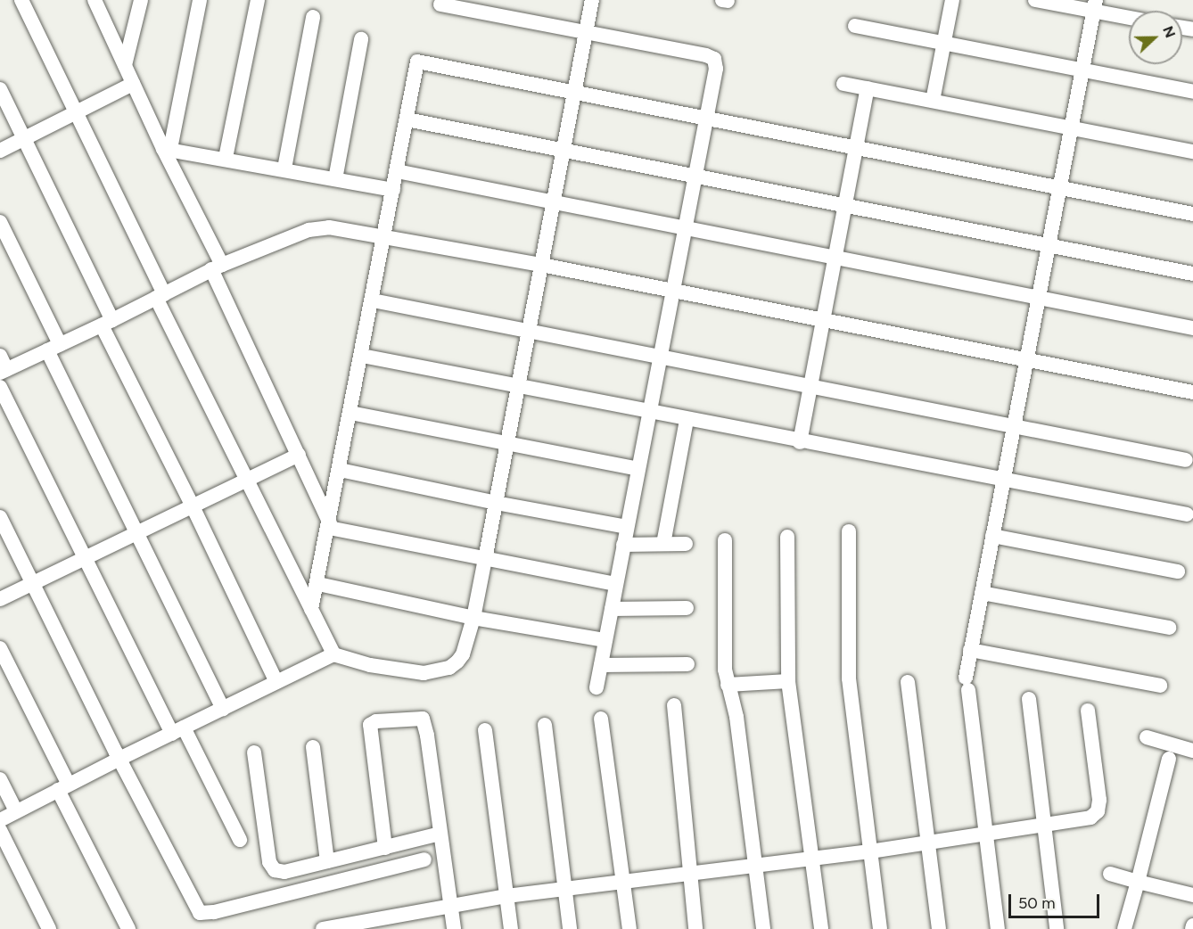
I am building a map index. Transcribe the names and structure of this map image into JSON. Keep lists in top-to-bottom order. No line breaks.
{"scale_bar":"50 m","north":"right"}
